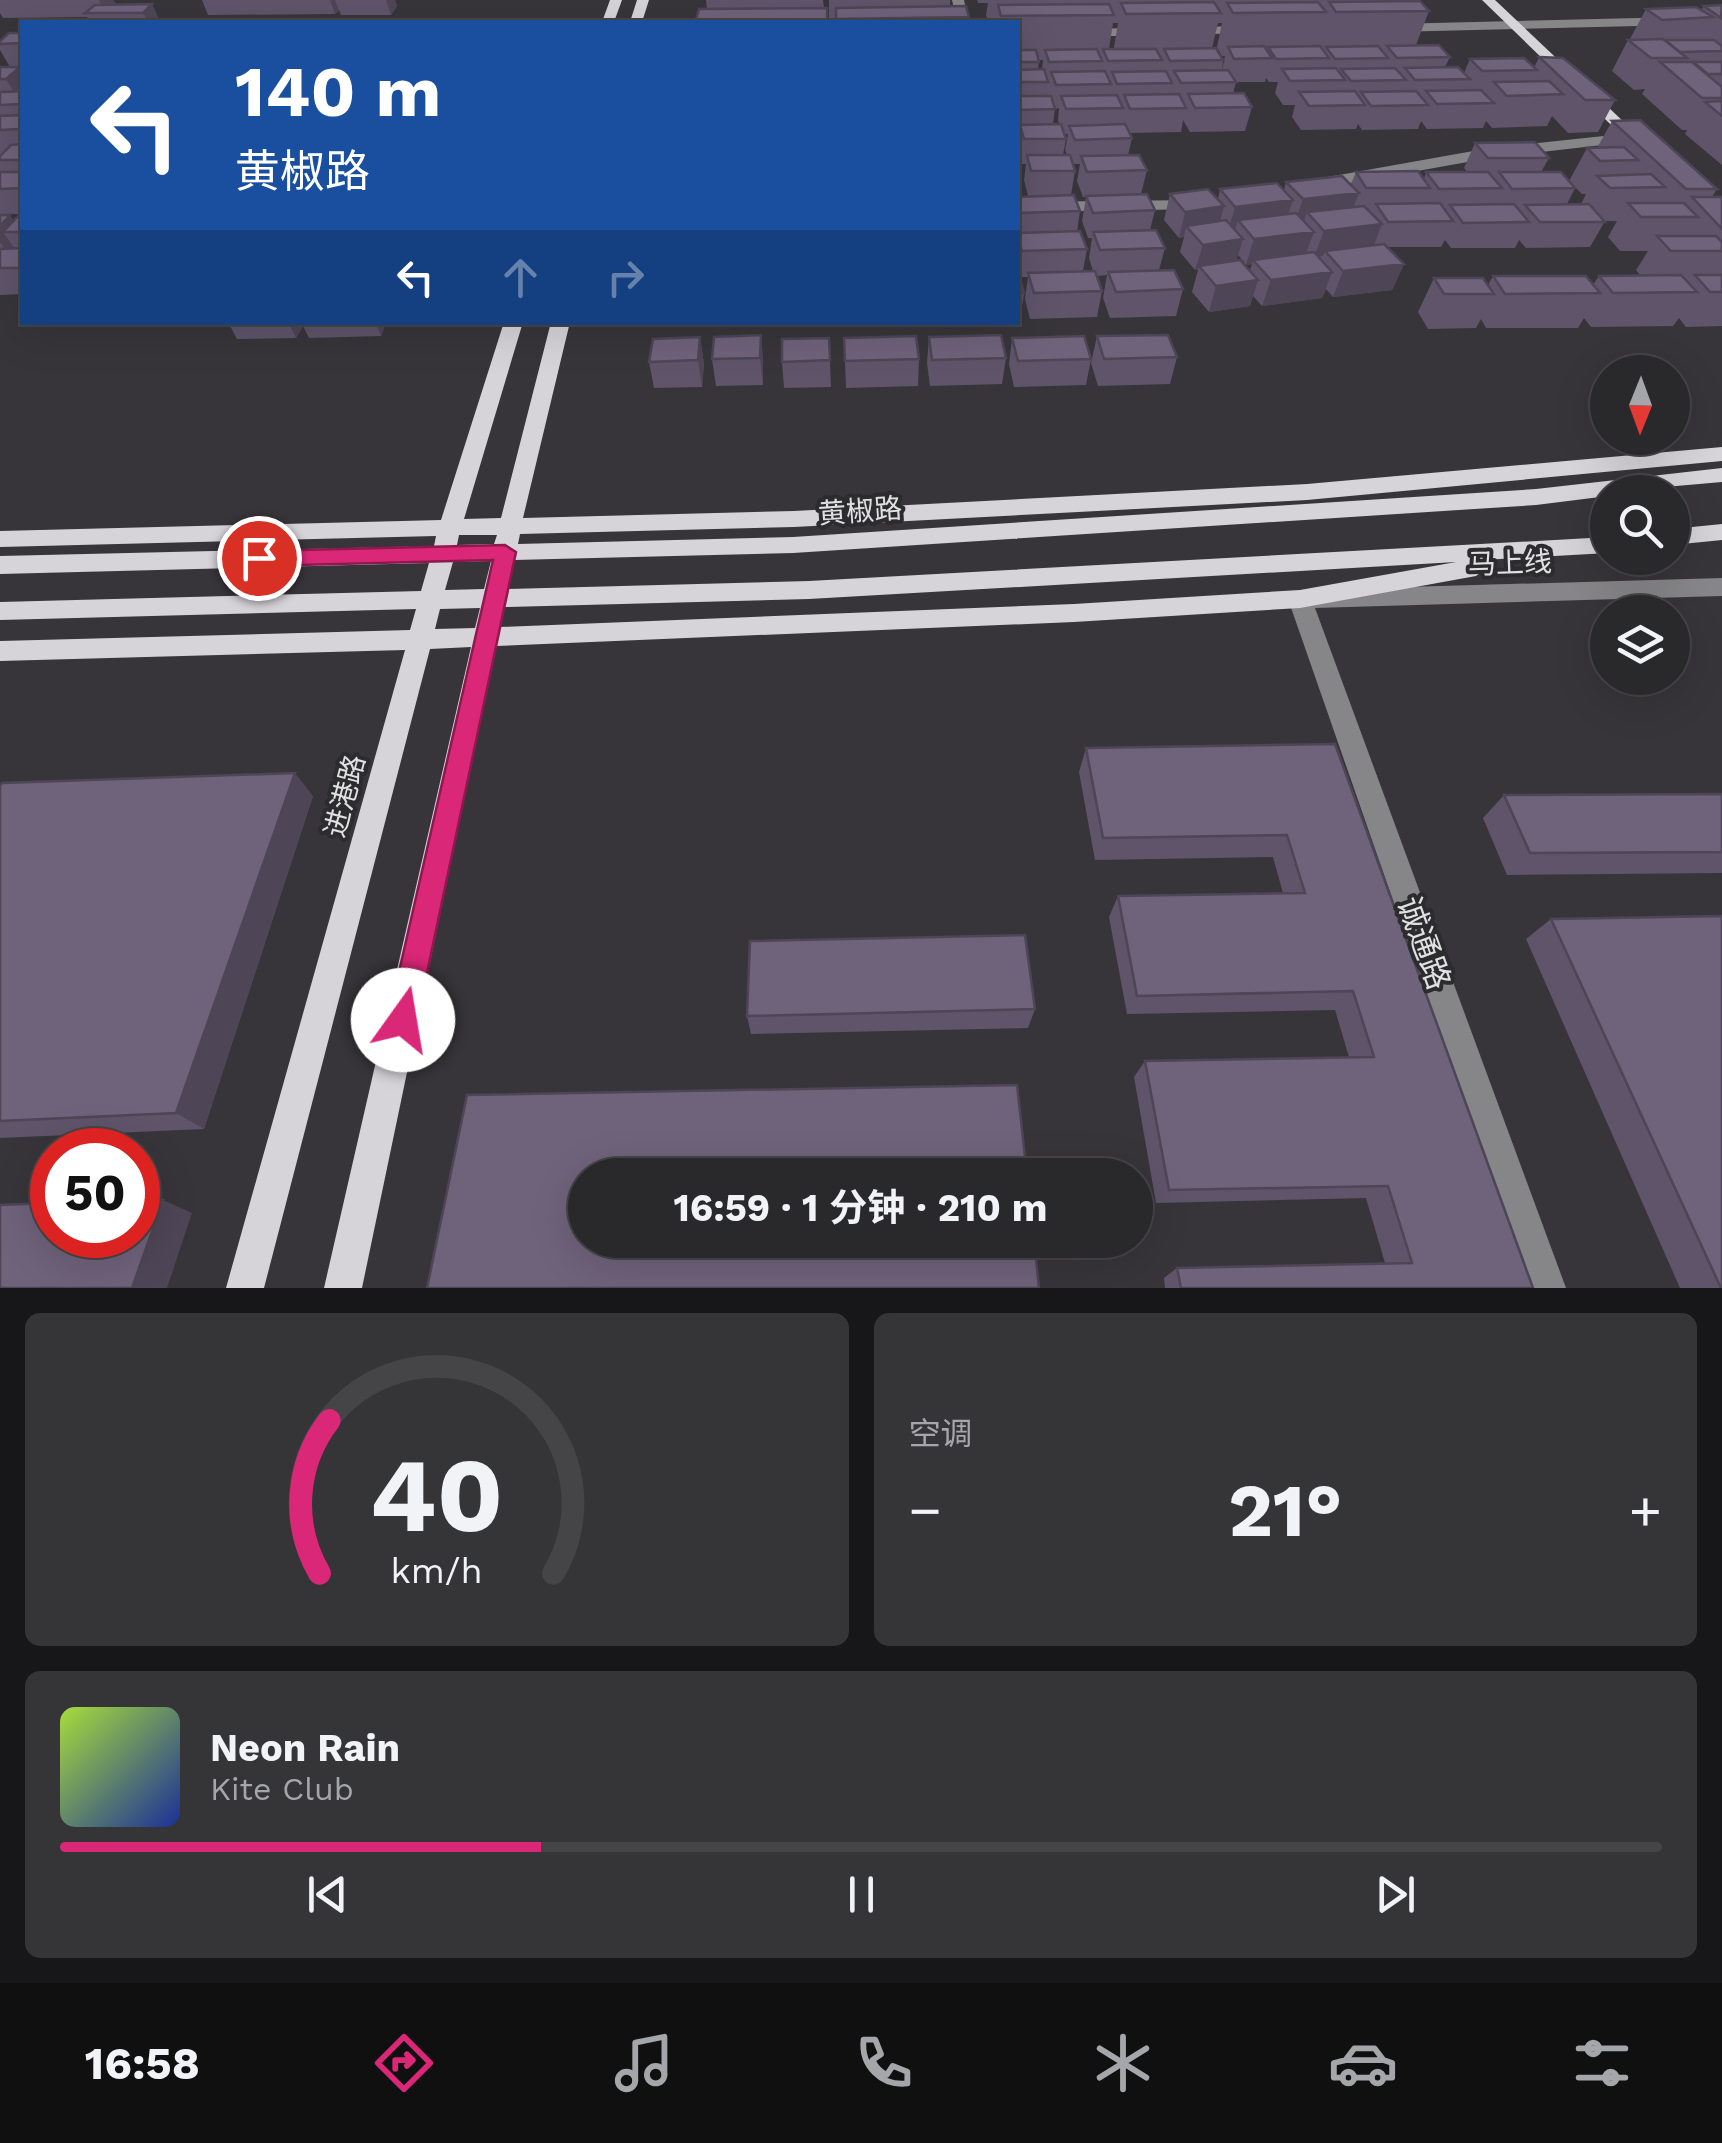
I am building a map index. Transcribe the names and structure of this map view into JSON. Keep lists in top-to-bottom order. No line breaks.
{"streets":{"main road":["黄椒路","进港路"],"street":["马上线","诚通路"]},"crossings":[["黄椒路","进港路"],["马上线","诚通路"]],"north":"bottom","page":{"turn":["140 m","黄椒路"],"limit":"50","trip":"16:59 · 1 分钟 · 210 m","tile":"空调","heat":["−","21°","+"],"song":["Neon Rain","Kite Club"],"tabs":"16:58","gauge":["40","km/h"]}}
